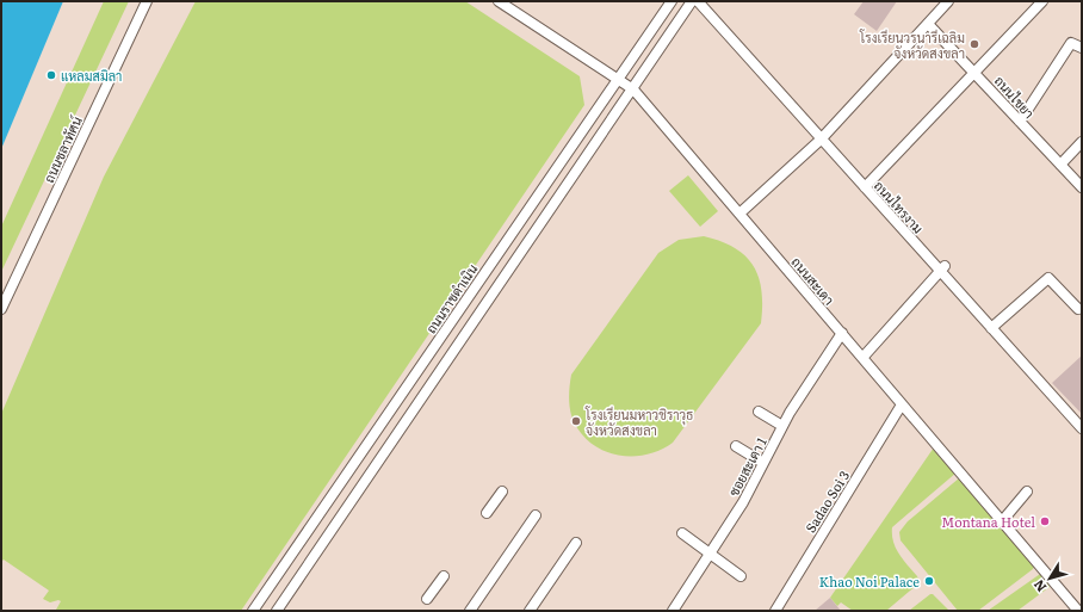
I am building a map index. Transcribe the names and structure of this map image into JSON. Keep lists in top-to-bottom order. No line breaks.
{"streets":{"street":["ถนนไชยา","ถนนชลาทัศน์","ถนนไทรงาม","ถนนสะเดา","ถนนราชดำเนิน","ซอยสะเดา 1","Sadao Soi 3"]},"crossings":[["ถนนสะเดา","ถนนราชดำเนิน"],["ถนนสะเดา","ซอยสะเดา 1"],["ถนนสะเดา","Sadao Soi 3"]],"places":["โรงเรียนวรนารีเฉลิม จังหวัดสงขลา","แหลมสมิลา","โรงเรียนมหาวชิราวุธ จังหวัดสงขลา","Montana Hotel","Khao Noi Palace"],"north":"bottom left"}
